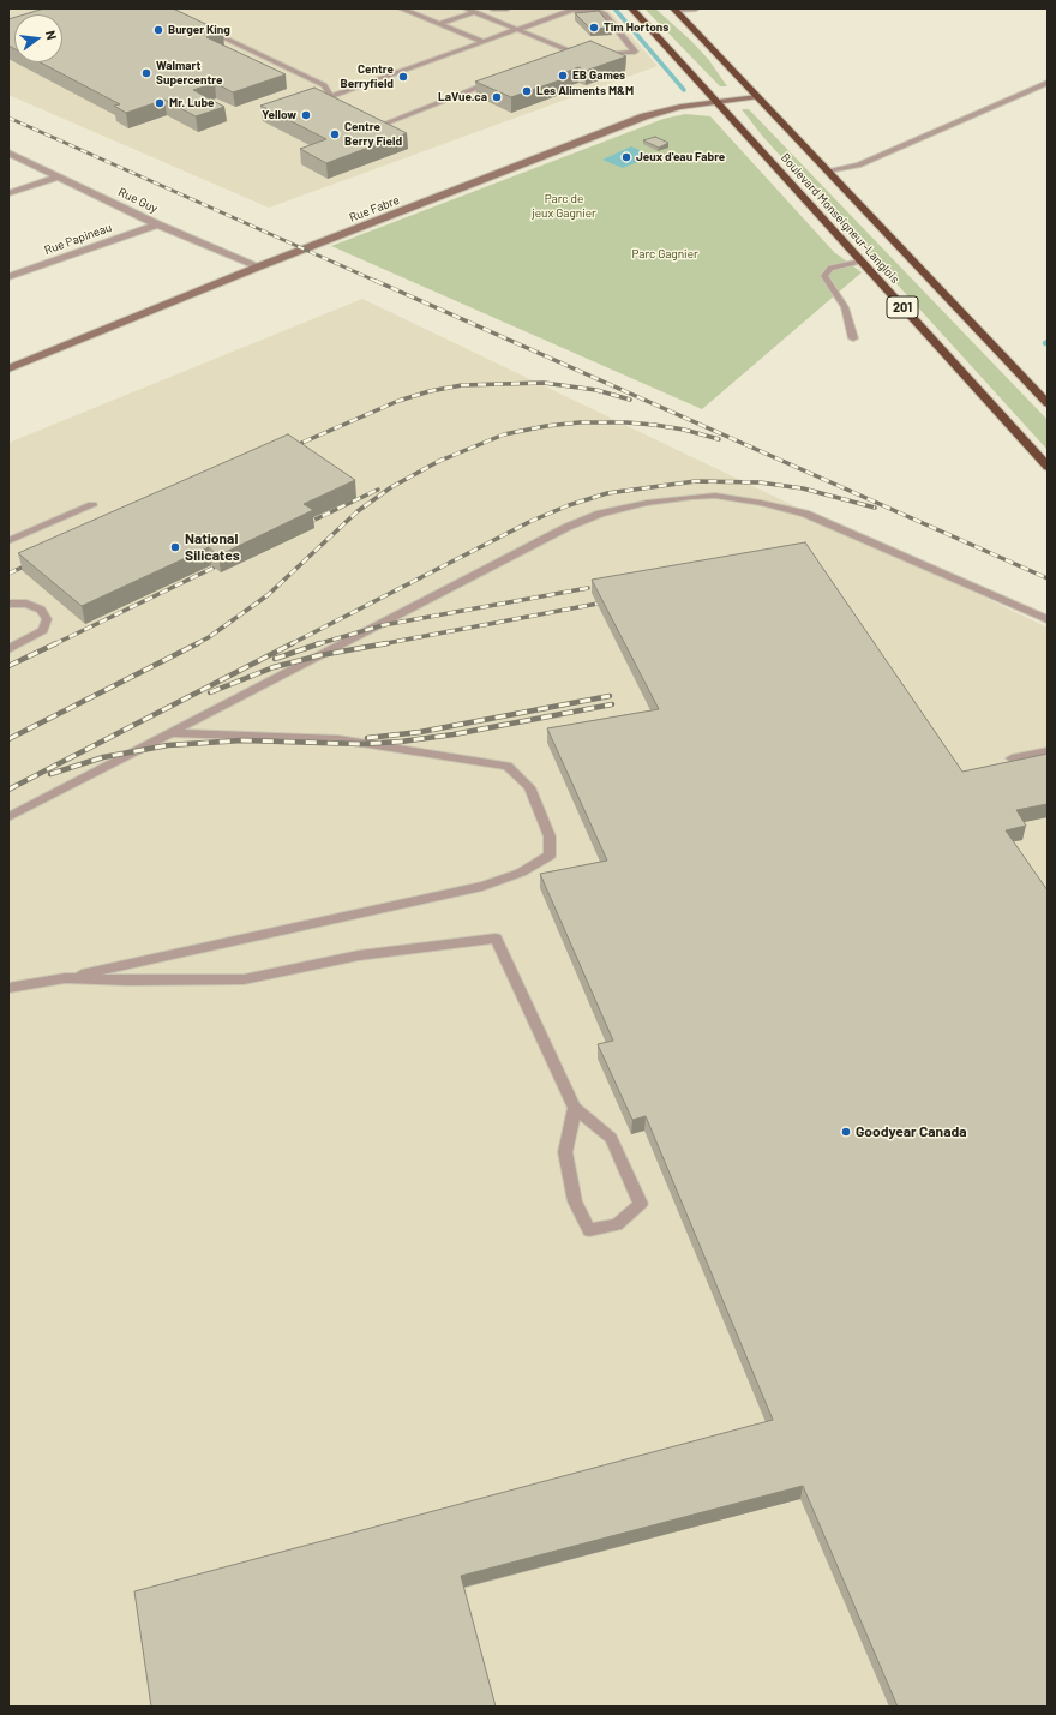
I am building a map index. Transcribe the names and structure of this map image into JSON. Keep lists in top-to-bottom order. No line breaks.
{"streets":{"highway":["Boulevard Monseigneur-Langlois","201"],"street":["Rue Guy","Rue Fabre","Rue Papineau"]},"crossings":[["Rue Guy","Rue Fabre"],["Rue Guy","Rue Papineau"],["Rue Fabre","Boulevard Monseigneur-Langlois"]],"parks":["Parc de jeux Gagnier","Parc Gagnier"],"places":["Tim Hortons","Burger King","Walmart Supercentre","EB Games","Centre Berryfield","Les Aliments M&M","LaVue.ca","Mr. Lube","Yellow","Centre Berry Field","Jeux d'eau Fabre","National Silicates","Goodyear Canada"],"north":"right"}
